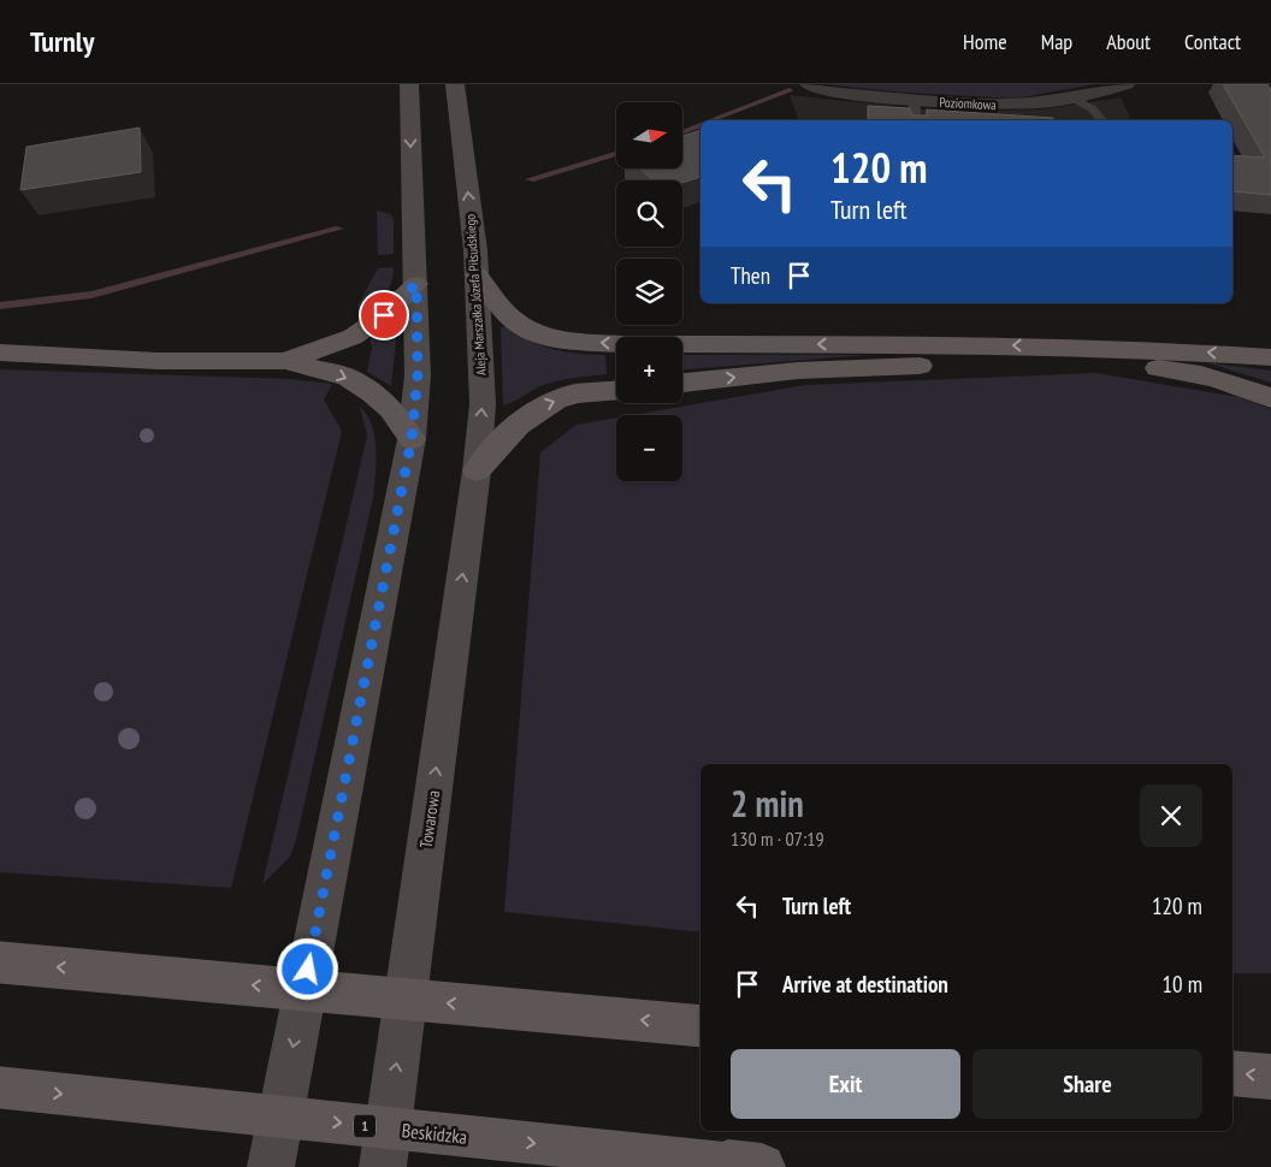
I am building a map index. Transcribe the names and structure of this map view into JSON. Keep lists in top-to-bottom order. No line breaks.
{"streets":{"main road":["Aleja Marszałka Józefa Piłsudskiego","Towarowa","1","Beskidzka"],"street":["Poziomkowa"]},"crossings":[["Aleja Marszałka Józefa Piłsudskiego","Towarowa"]],"north":"right","page":{"header":"Turnly","nav":["Home","Map","About","Contact"],"map_buttons":["+","−"],"turn":["120 m","Turn left"],"then":"Then","heading":["2 min","130 m · 07:19"],"list":[{"name":"Turn left","value":"120 m"},{"name":"Arrive at destination","value":"10 m"}],"buttons":["Exit","Share"]}}
